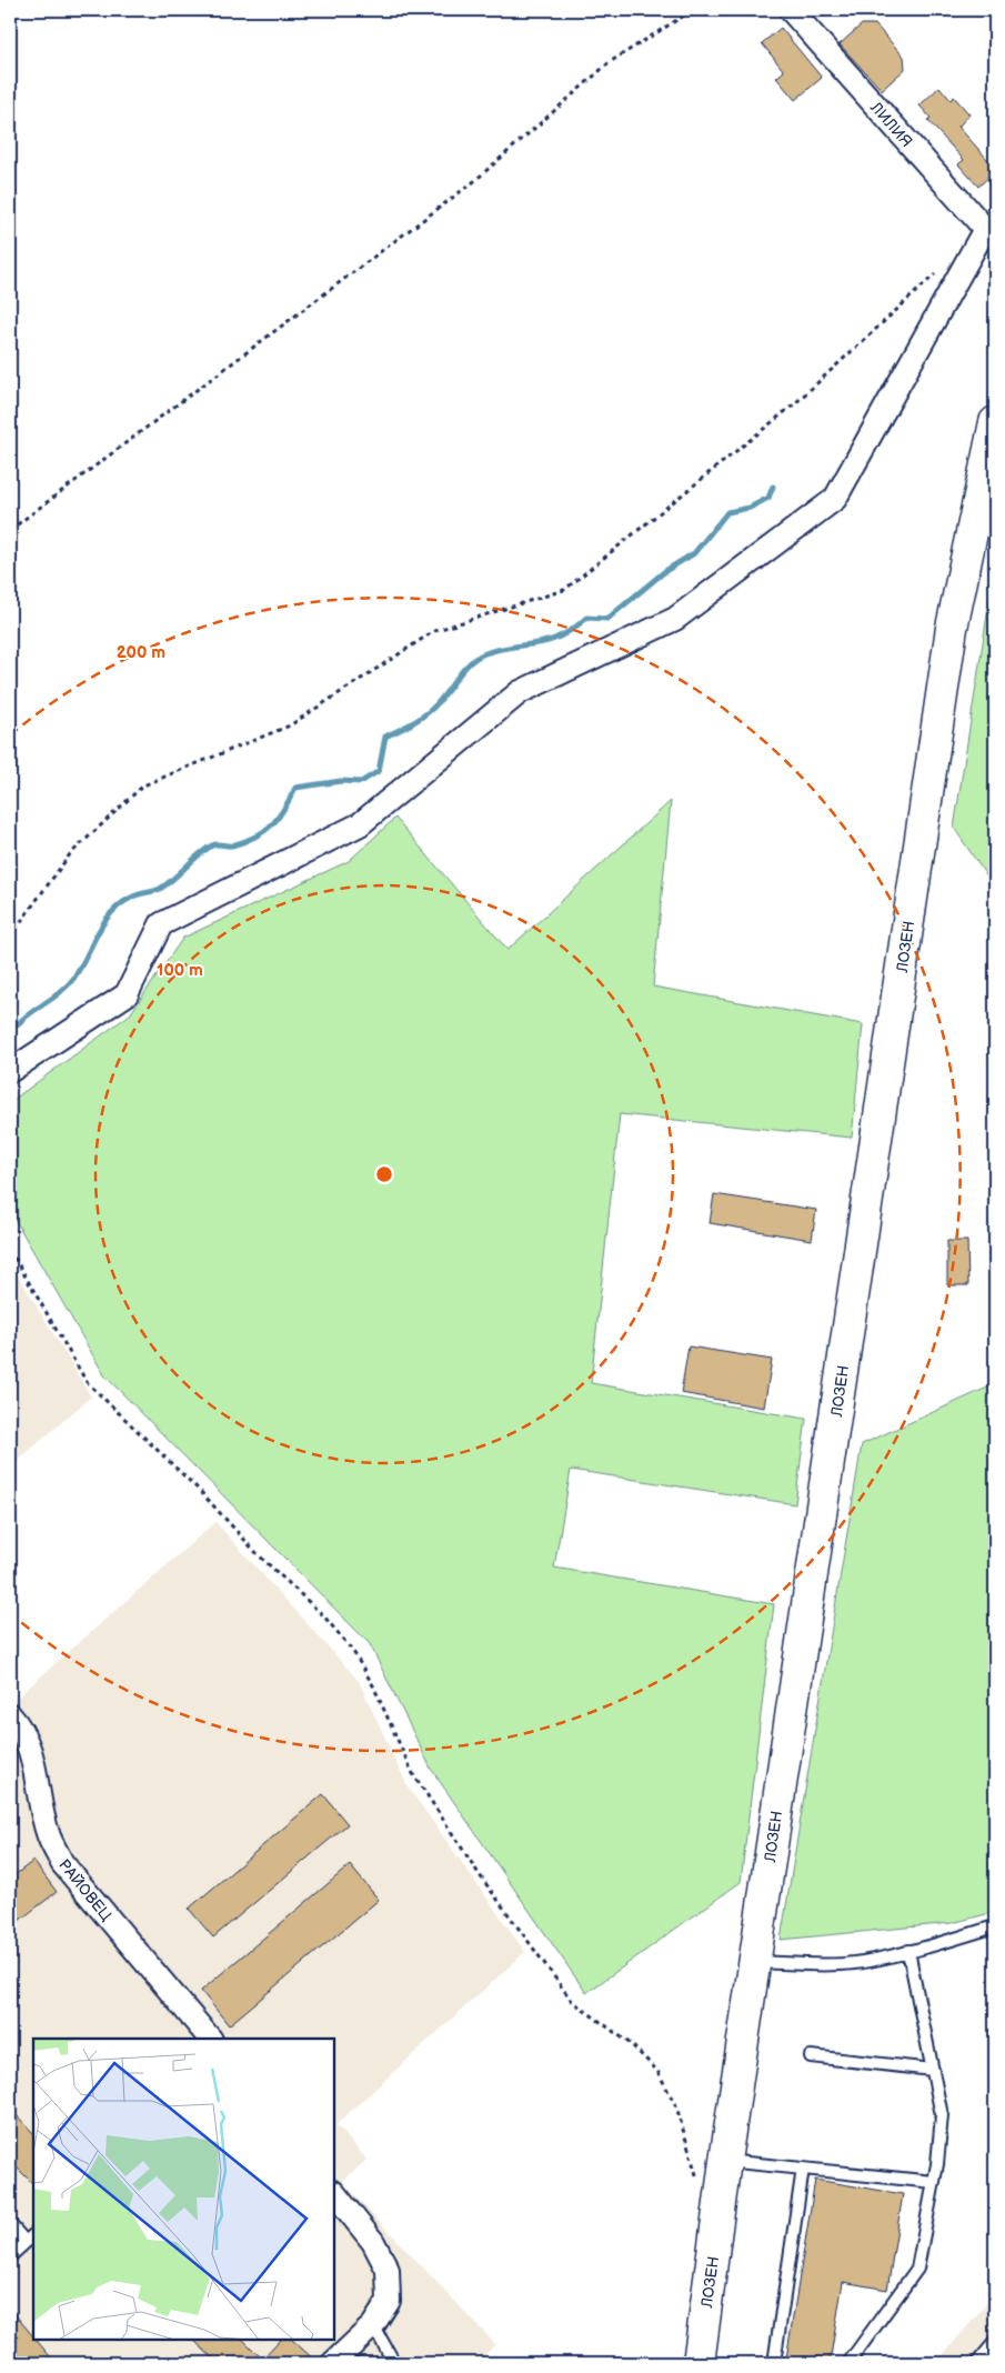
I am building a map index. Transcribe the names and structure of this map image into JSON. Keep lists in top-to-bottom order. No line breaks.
{"streets":{"street":["ЛИЛИЯ","ЛОЗЕН","РАЙОВЕЦ"]},"rings":["200 m","100 m"]}
